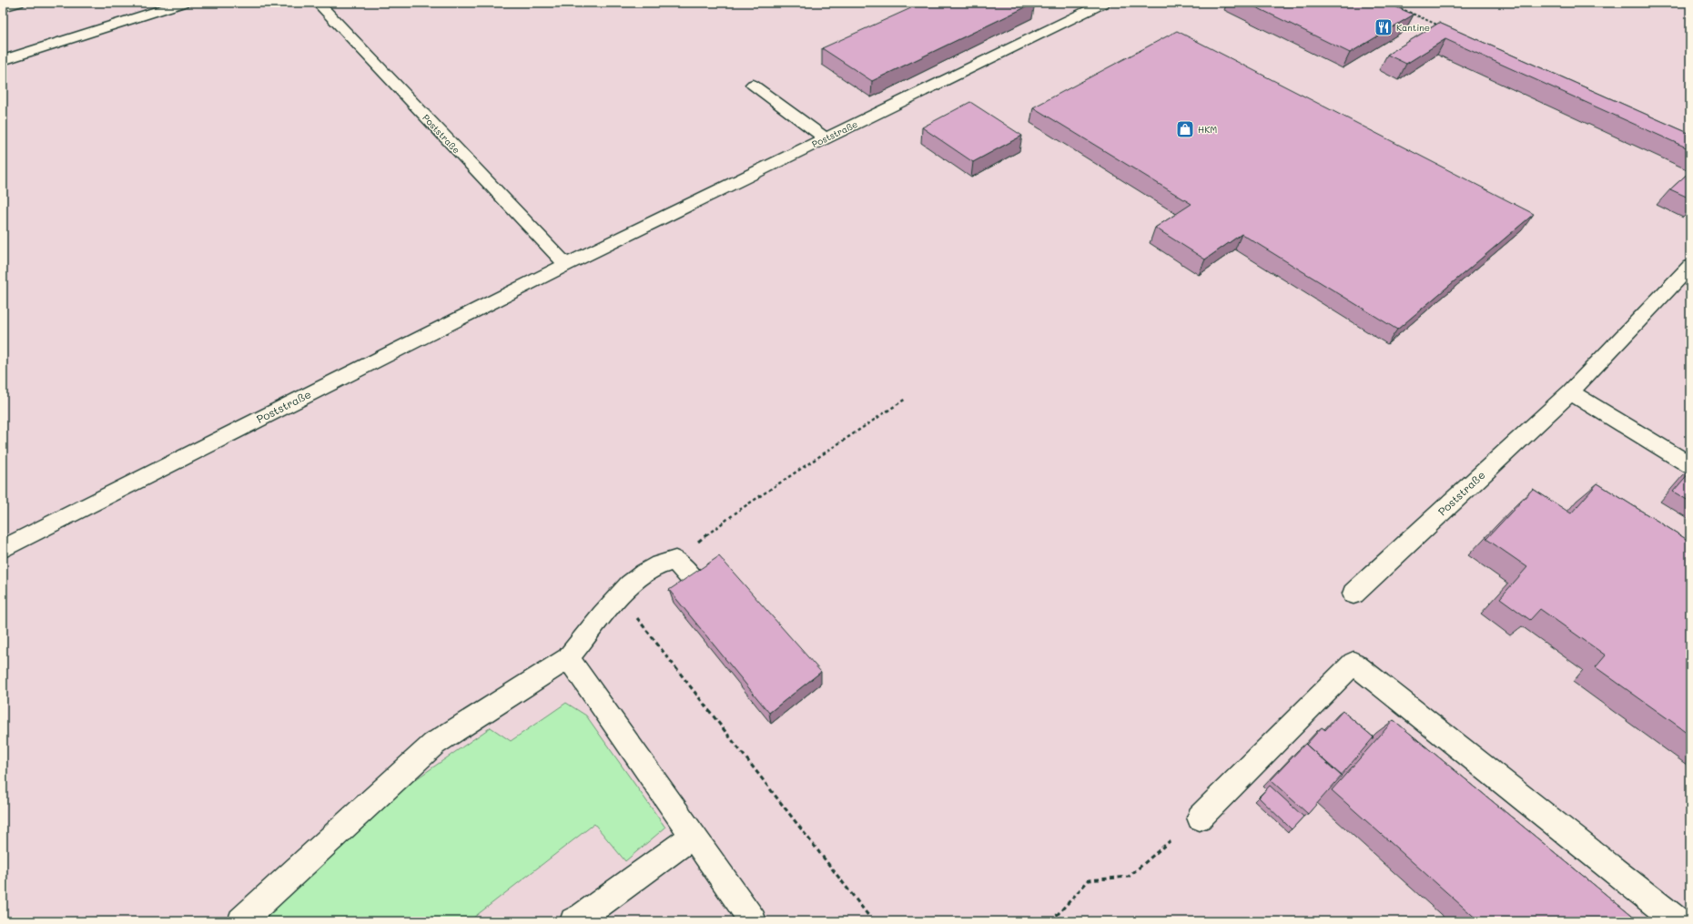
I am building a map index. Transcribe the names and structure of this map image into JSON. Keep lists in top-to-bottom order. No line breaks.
{"streets":{"street":["Poststraße"]},"places":{"restaurant":["Kantine"],"shop":["HKM"]}}
